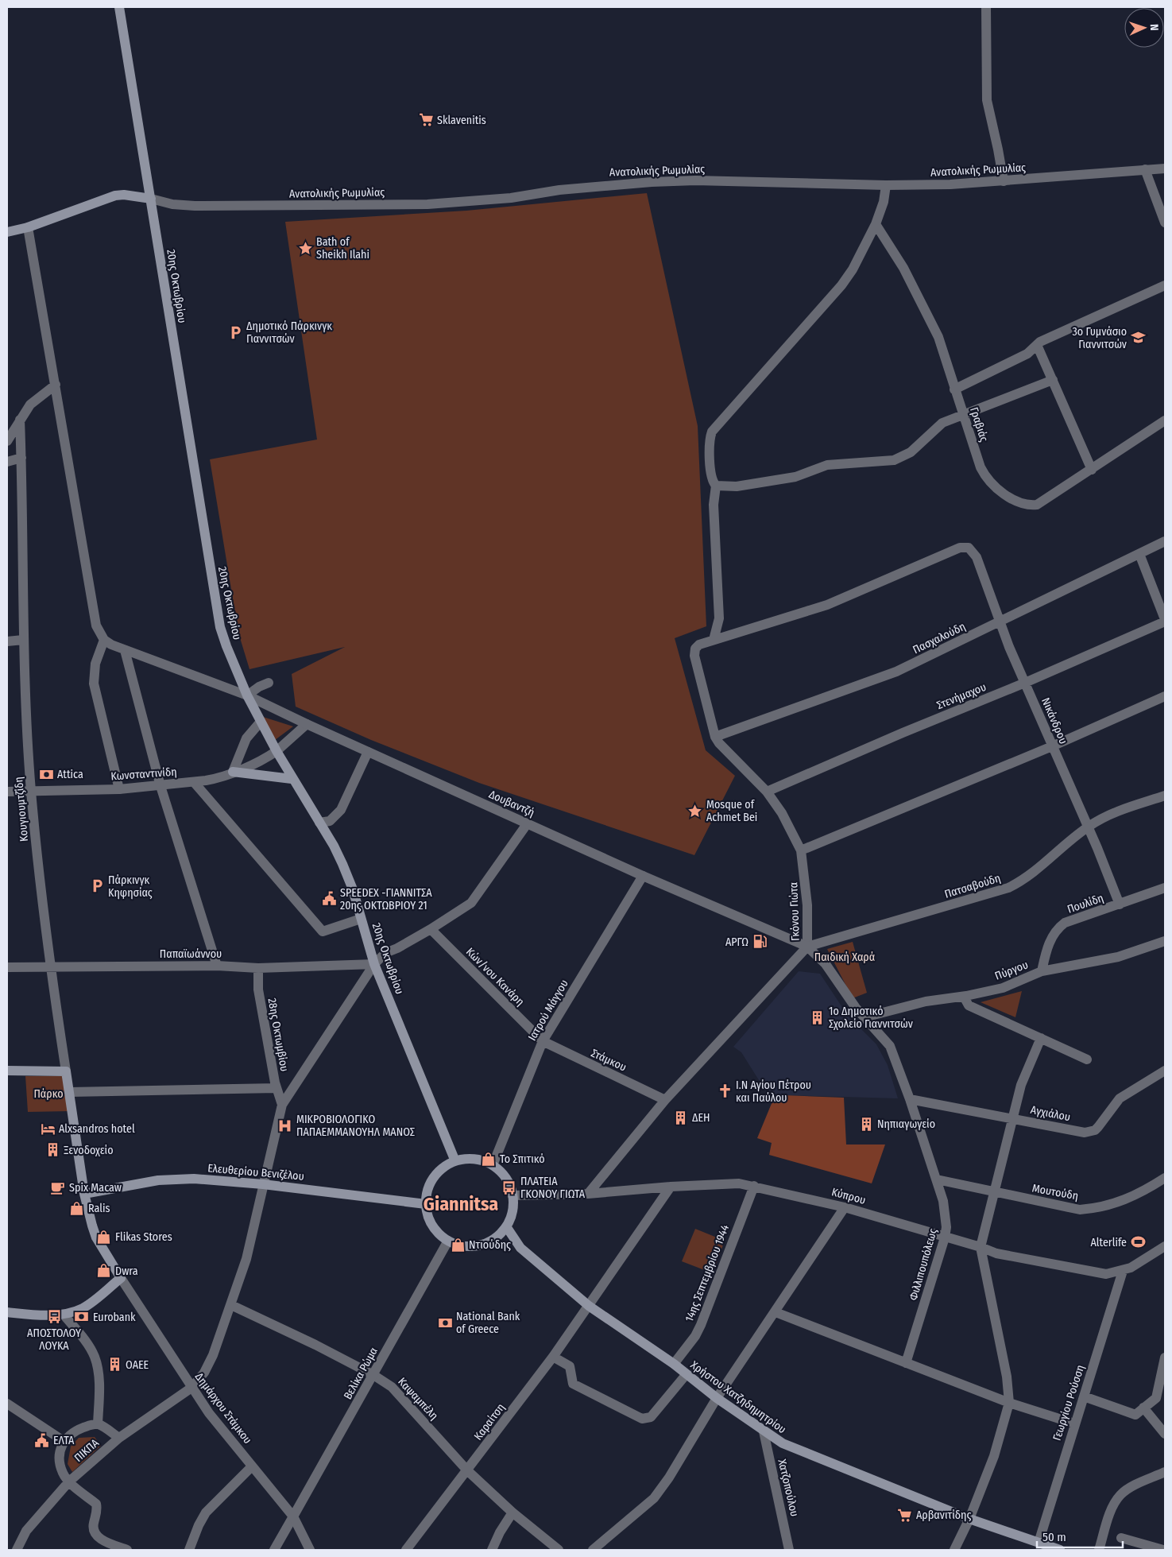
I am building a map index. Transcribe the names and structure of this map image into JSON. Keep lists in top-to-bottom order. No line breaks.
{"streets":{"main road":["20ης Οκτωβρίου","Κουγιουμτζίδη","Ελευθερίου Βενιζέλου","Χρήστου Χατζηδημητρίου"],"street":["Ανατολικής Ρωμυλίας","Γραβιάς","Πασχαλούδη","Στενήμαχου","Νικάνδρου","Κωνσταντινίδη","Δουβαντζή","Πατσαβούδη","Πουλίδη","Γκόνου Γιώτα","Παπαϊωάννου","Πύργου","Κών/νου Κανάρη","Ιατρού Μάγγου","28ης Οκτωμβίου","Στάμκου","Αγχιάλου","Μουτούδη","Κύπρου","Φιλλιπουπόλεως","14ης Σεπτεμβρίου 1944","Βελίκα Ρώμα","Καψαμπέλη","Γεωργίου Ρούσση","Δημάρχου Στάμκου","Καραίτση","ΠΙΚΠΑ","Χατζοπούλου"]},"crossings":[["Ανατολικής Ρωμυλίας","20ης Οκτωβρίου"],["20ης Οκτωβρίου","Κωνσταντινίδη"],["20ης Οκτωβρίου","Δουβαντζή"],["20ης Οκτωβρίου","Παπαϊωάννου"],["20ης Οκτωβρίου","Ιατρού Μάγγου"],["20ης Οκτωβρίου","Ελευθερίου Βενιζέλου"],["20ης Οκτωβρίου","Κύπρου"],["20ης Οκτωβρίου","Βελίκα Ρώμα"],["20ης Οκτωβρίου","Χρήστου Χατζηδημητρίου"],["Πασχαλούδη","Νικάνδρου"],["Πασχαλούδη","Γκόνου Γιώτα"],["Στενήμαχου","Νικάνδρου"],["Στενήμαχου","Γκόνου Γιώτα"],["Νικάνδρου","Πατσαβούδη"],["Νικάνδρου","Πουλίδη"],["Νικάνδρου","Γκόνου Γιώτα"],["Κωνσταντινίδη","Δουβαντζή"],["Κωνσταντινίδη","Κουγιουμτζίδη"],["Δουβαντζή","Πατσαβούδη"],["Δουβαντζή","Γκόνου Γιώτα"],["Δουβαντζή","Ιατρού Μάγγου"],["Δουβαντζή","Φιλλιπουπόλεως"],["Κουγιουμτζίδη","Παπαϊωάννου"],["Κουγιουμτζίδη","Ελευθερίου Βενιζέλου"],["Κουγιουμτζίδη","Δημάρχου Στάμκου"],["Πατσαβούδη","Γκόνου Γιώτα"],["Πατσαβούδη","Φιλλιπουπόλεως"],["Πουλίδη","Πύργου"],["Γκόνου Γιώτα","Στάμκου"],["Γκόνου Γιώτα","Κύπρου"],["Γκόνου Γιώτα","Φιλλιπουπόλεως"],["Παπαϊωάννου","28ης Οκτωμβίου"],["Πύργου","Φιλλιπουπόλεως"],["Κών/νου Κανάρη","Ιατρού Μάγγου"],["Κών/νου Κανάρη","Στάμκου"],["Ιατρού Μάγγου","Στάμκου"],["Ιατρού Μάγγου","Ελευθερίου Βενιζέλου"],["Ιατρού Μάγγου","Κύπρου"],["Ιατρού Μάγγου","Βελίκα Ρώμα"],["Ιατρού Μάγγου","Χρήστου Χατζηδημητρίου"],["28ης Οκτωμβίου","ΠΙΚΠΑ"],["Αγχιάλου","Φιλλιπουπόλεως"],["Ελευθερίου Βενιζέλου","Κύπρου"],["Ελευθερίου Βενιζέλου","Βελίκα Ρώμα"],["Ελευθερίου Βενιζέλου","Χρήστου Χατζηδημητρίου"],["Ελευθερίου Βενιζέλου","ΠΙΚΠΑ"],["Μουτούδη","Φιλλιπουπόλεως"],["Κύπρου","Φιλλιπουπόλεως"],["Κύπρου","14ης Σεπτεμβρίου 1944"],["Κύπρου","Βελίκα Ρώμα"],["Κύπρου","Χρήστου Χατζηδημητρίου"],["Κύπρου","Γεωργίου Ρούσση"],["Κύπρου","Καραίτση"],["14ης Σεπτεμβρίου 1944","Χρήστου Χατζηδημητρίου"],["Βελίκα Ρώμα","Χρήστου Χατζηδημητρίου"],["Βελίκα Ρώμα","Καψαμπέλη"],["Βελίκα Ρώμα","Δημάρχου Στάμκου"],["Χρήστου Χατζηδημητρίου","Γεωργίου Ρούσση"],["Χρήστου Χατζηδημητρίου","Καραίτση"],["Χρήστου Χατζηδημητρίου","Χατζοπούλου"],["Καψαμπέλη","Καραίτση"],["Καψαμπέλη","ΠΙΚΠΑ"],["Δημάρχου Στάμκου","ΠΙΚΠΑ"]],"districts":["Giannitsa"],"parks":["Παιδική Χαρά","Πάρκο"],"places":{"supermarket":["Sklavenitis","Αρβανιτίδης"],"place":["Bath of Sheikh Ilahi","Mosque of Achmet Bei"],"parking":["Δημοτικό Πάρκινγκ Γιαννιτσών","Πάρκινγκ Κηφησίας"],"school or university":["3ο Γυμνάσιο Γιαννιτσών"],"bank":["Attica","Eurobank","National Bank of Greece"],"public building":["SPEEDEX -ΓΙΑΝΝΙΤΣΑ 20ης ΟΚΤΩΒΡΙΟΥ 21","ΕΛΤΑ"],"fuel station":["ΑΡΓΩ"],"building":["1ο Δημοτικό Σχολείο Γιαννιτσών","ΔΕΗ","Νηπιαγωγείο","Ξενοδοχείο","ΟΑΕΕ"],"church":["Ι.Ν Αγίου Πέτρου και Παύλου"],"hospital":["ΜΙΚΡΟΒΙΟΛΟΓΙΚΟ ΠΑΠΑΕΜΜΑΝΟΥΗΛ ΜΑΝΟΣ"],"hotel":["Alxsandros hotel"],"shop":["Το Σπιτικό","Ralis","Flikas Stores","Ντιούδης","Dwra"],"cafe":["Spix Macaw"],"bus stop":["ΠΛΑΤΕΙΑ ΓΚΟΝΟΥ ΓΙΩΤΑ","ΑΠΟΣΤΟΛΟΥ ΛΟΥΚΑ"],"sports":["Alterlife"]},"scale_bar":"50 m","north":"right"}
